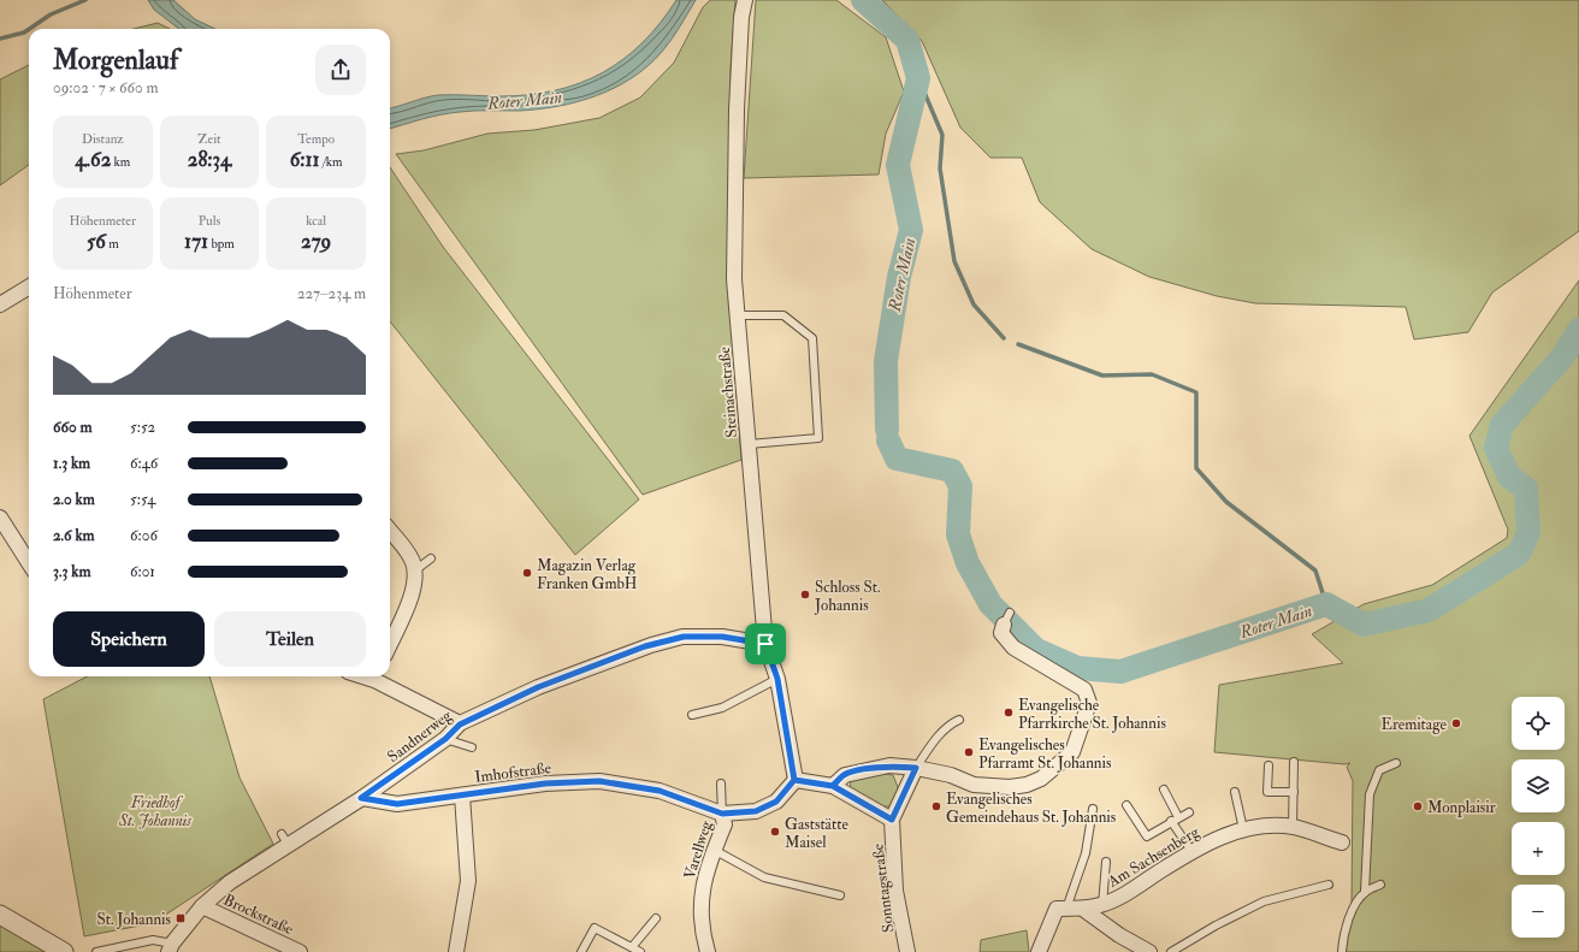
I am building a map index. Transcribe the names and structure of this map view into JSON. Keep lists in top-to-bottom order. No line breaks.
{"streets":{"street":["Steinachstraße","Sandnerweg","Imhofstraße","Varellweg","Am Sachsenberg","Sonntagstraße","Brockstraße"]},"crossings":[["Steinachstraße","Sandnerweg"],["Steinachstraße","Varellweg"],["Sandnerweg","Imhofstraße"],["Sandnerweg","Brockstraße"],["Imhofstraße","Varellweg"]],"water":["Roter Main"],"parks":["Friedhof St. Johannis"],"places":{"other":["Magazin Verlag Franken GmbH","Schloss St. Johannis","Evangelische Pfarrkirche St. Johannis","Eremitage","Evangelisches Pfarramt St. Johannis","Evangelisches Gemeindehaus St. Johannis","Monplaisir","Gaststätte Maisel"],"transit":["St. Johannis"]},"page":{"heading":["Morgenlauf","09:02 · 7 × 660 m"],"stats":[["Distanz","4.62 km"],["Zeit","28:34"],["Tempo","6:11 /km"],["Höhenmeter","56 m"],["Puls","171 bpm"],["kcal","279"]],"chart":["Höhenmeter","227–234 m"],"list":[{"name":"660 m","note":"5:52"},{"name":"1.3 km","note":"6:46"},{"name":"2.0 km","note":"5:54"},{"name":"2.6 km","note":"6:06"},{"name":"3.3 km","note":"6:01"}],"buttons":["Speichern","Teilen"],"map_buttons":["+","−"]}}
